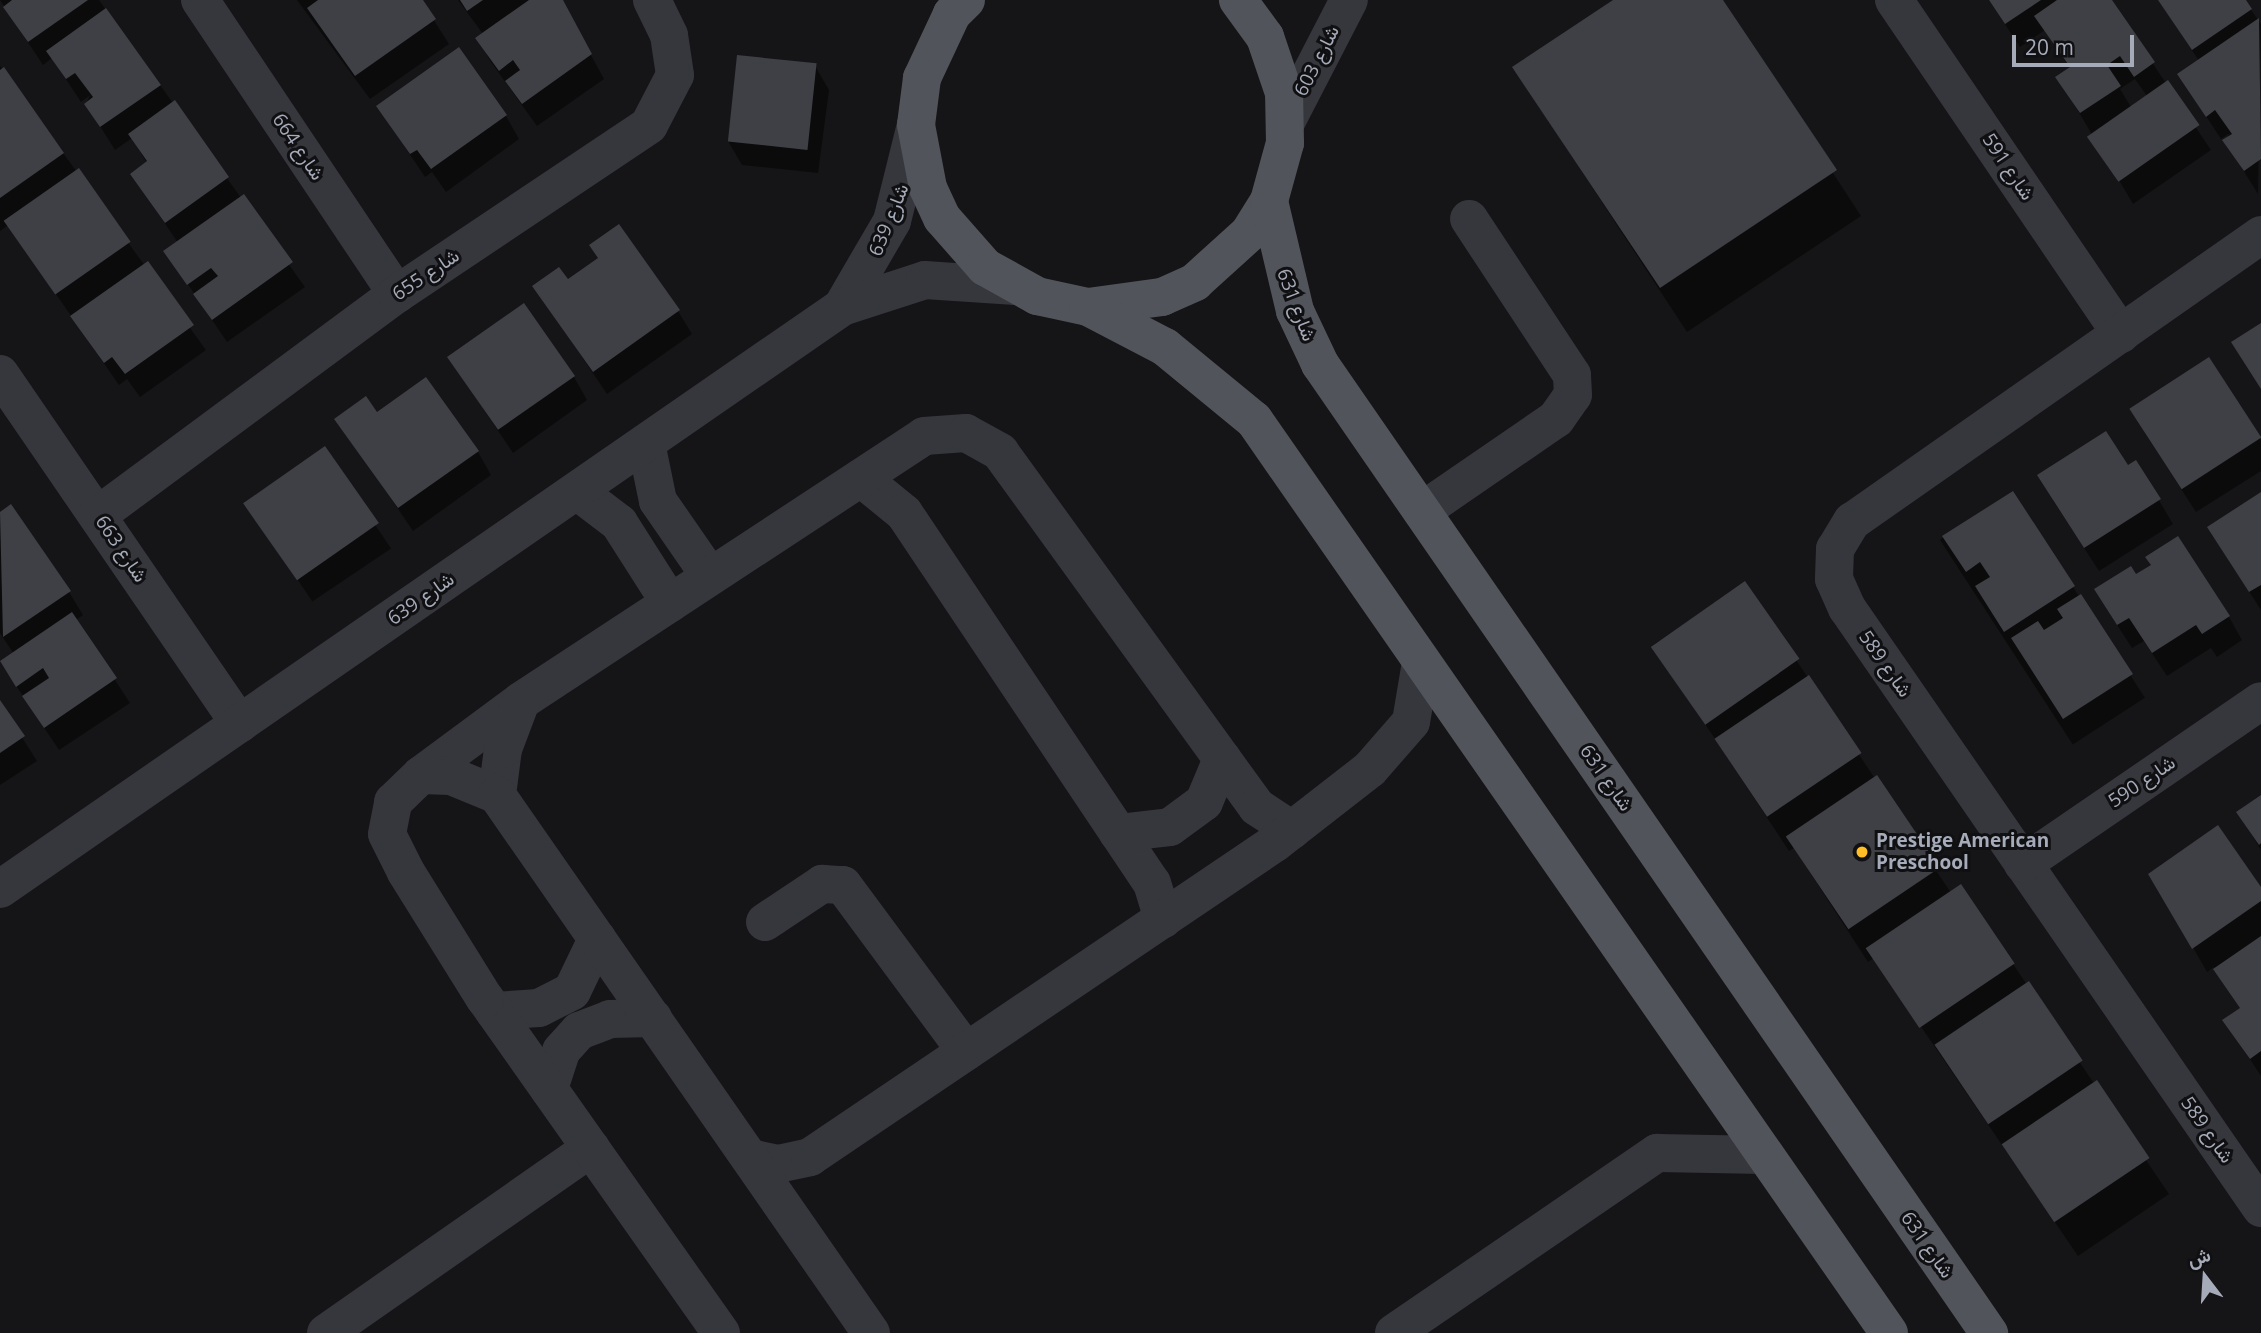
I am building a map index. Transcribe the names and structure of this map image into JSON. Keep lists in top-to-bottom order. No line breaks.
{"streets":{"main road":["شارع 631"],"street":["شارع 603","شارع 664","شارع 591","شارع 639","شارع 655","شارع 663","شارع 589","شارع 590"]},"crossings":[["شارع 664","شارع 655"],["شارع 591","شارع 589"],["شارع 639","شارع 663"],["شارع 655","شارع 663"],["شارع 589","شارع 590"]],"places":["Prestige American Preschool"],"scale_bar":"20 m","north":"top"}
